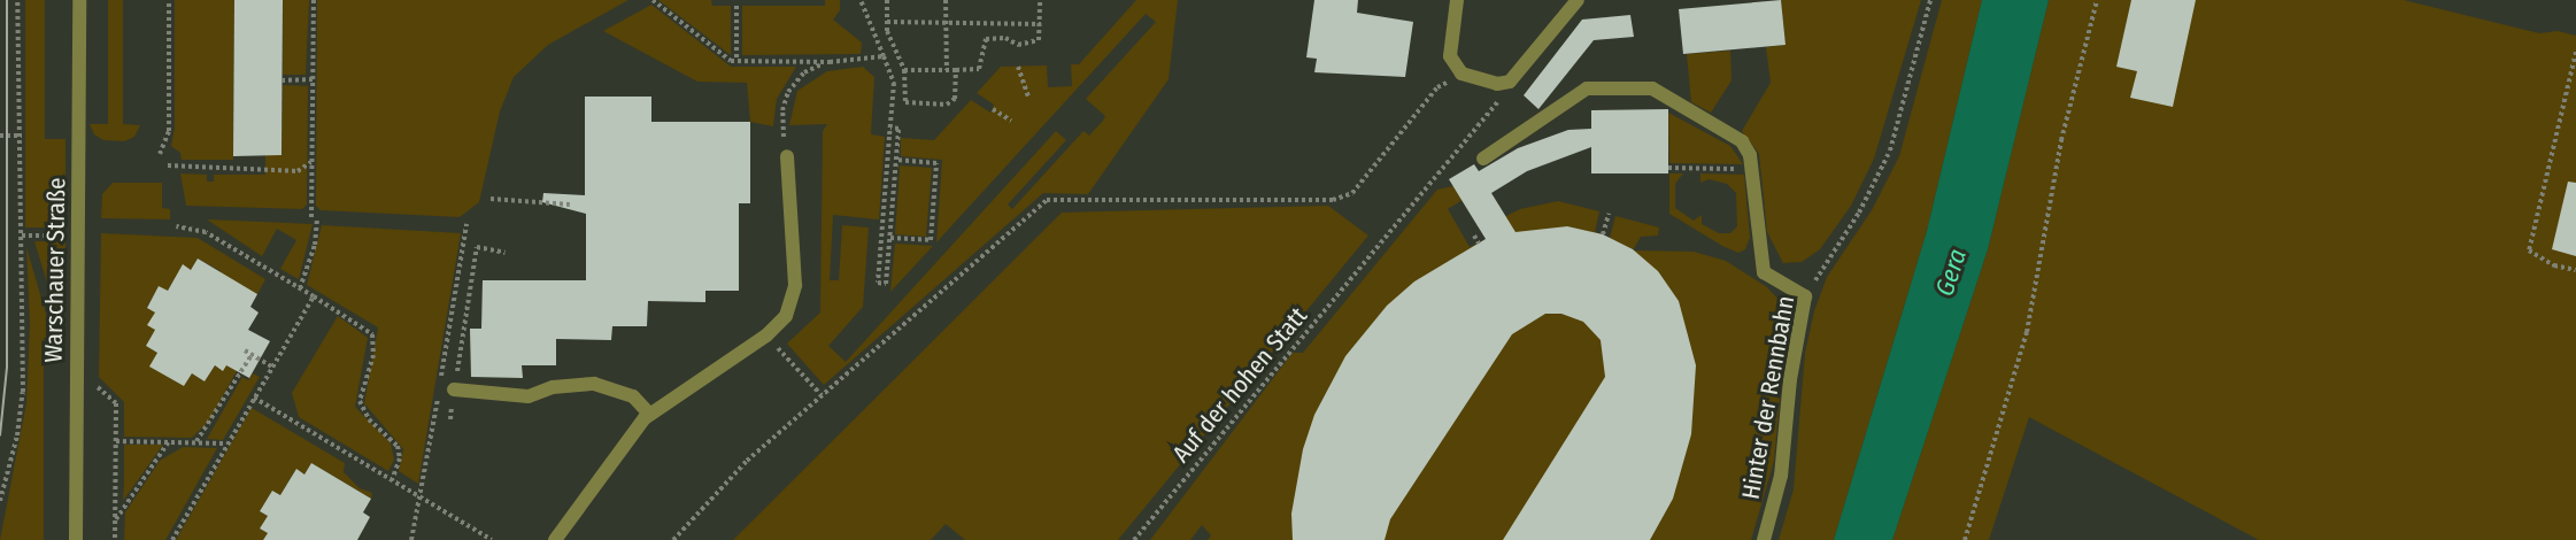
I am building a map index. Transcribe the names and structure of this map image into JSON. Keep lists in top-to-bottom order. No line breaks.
{"streets":{"street":["Warschauer Straße","Hinter der Rennbahn"],"path":["Auf der hohen Statt"]},"water":["Gera"]}
